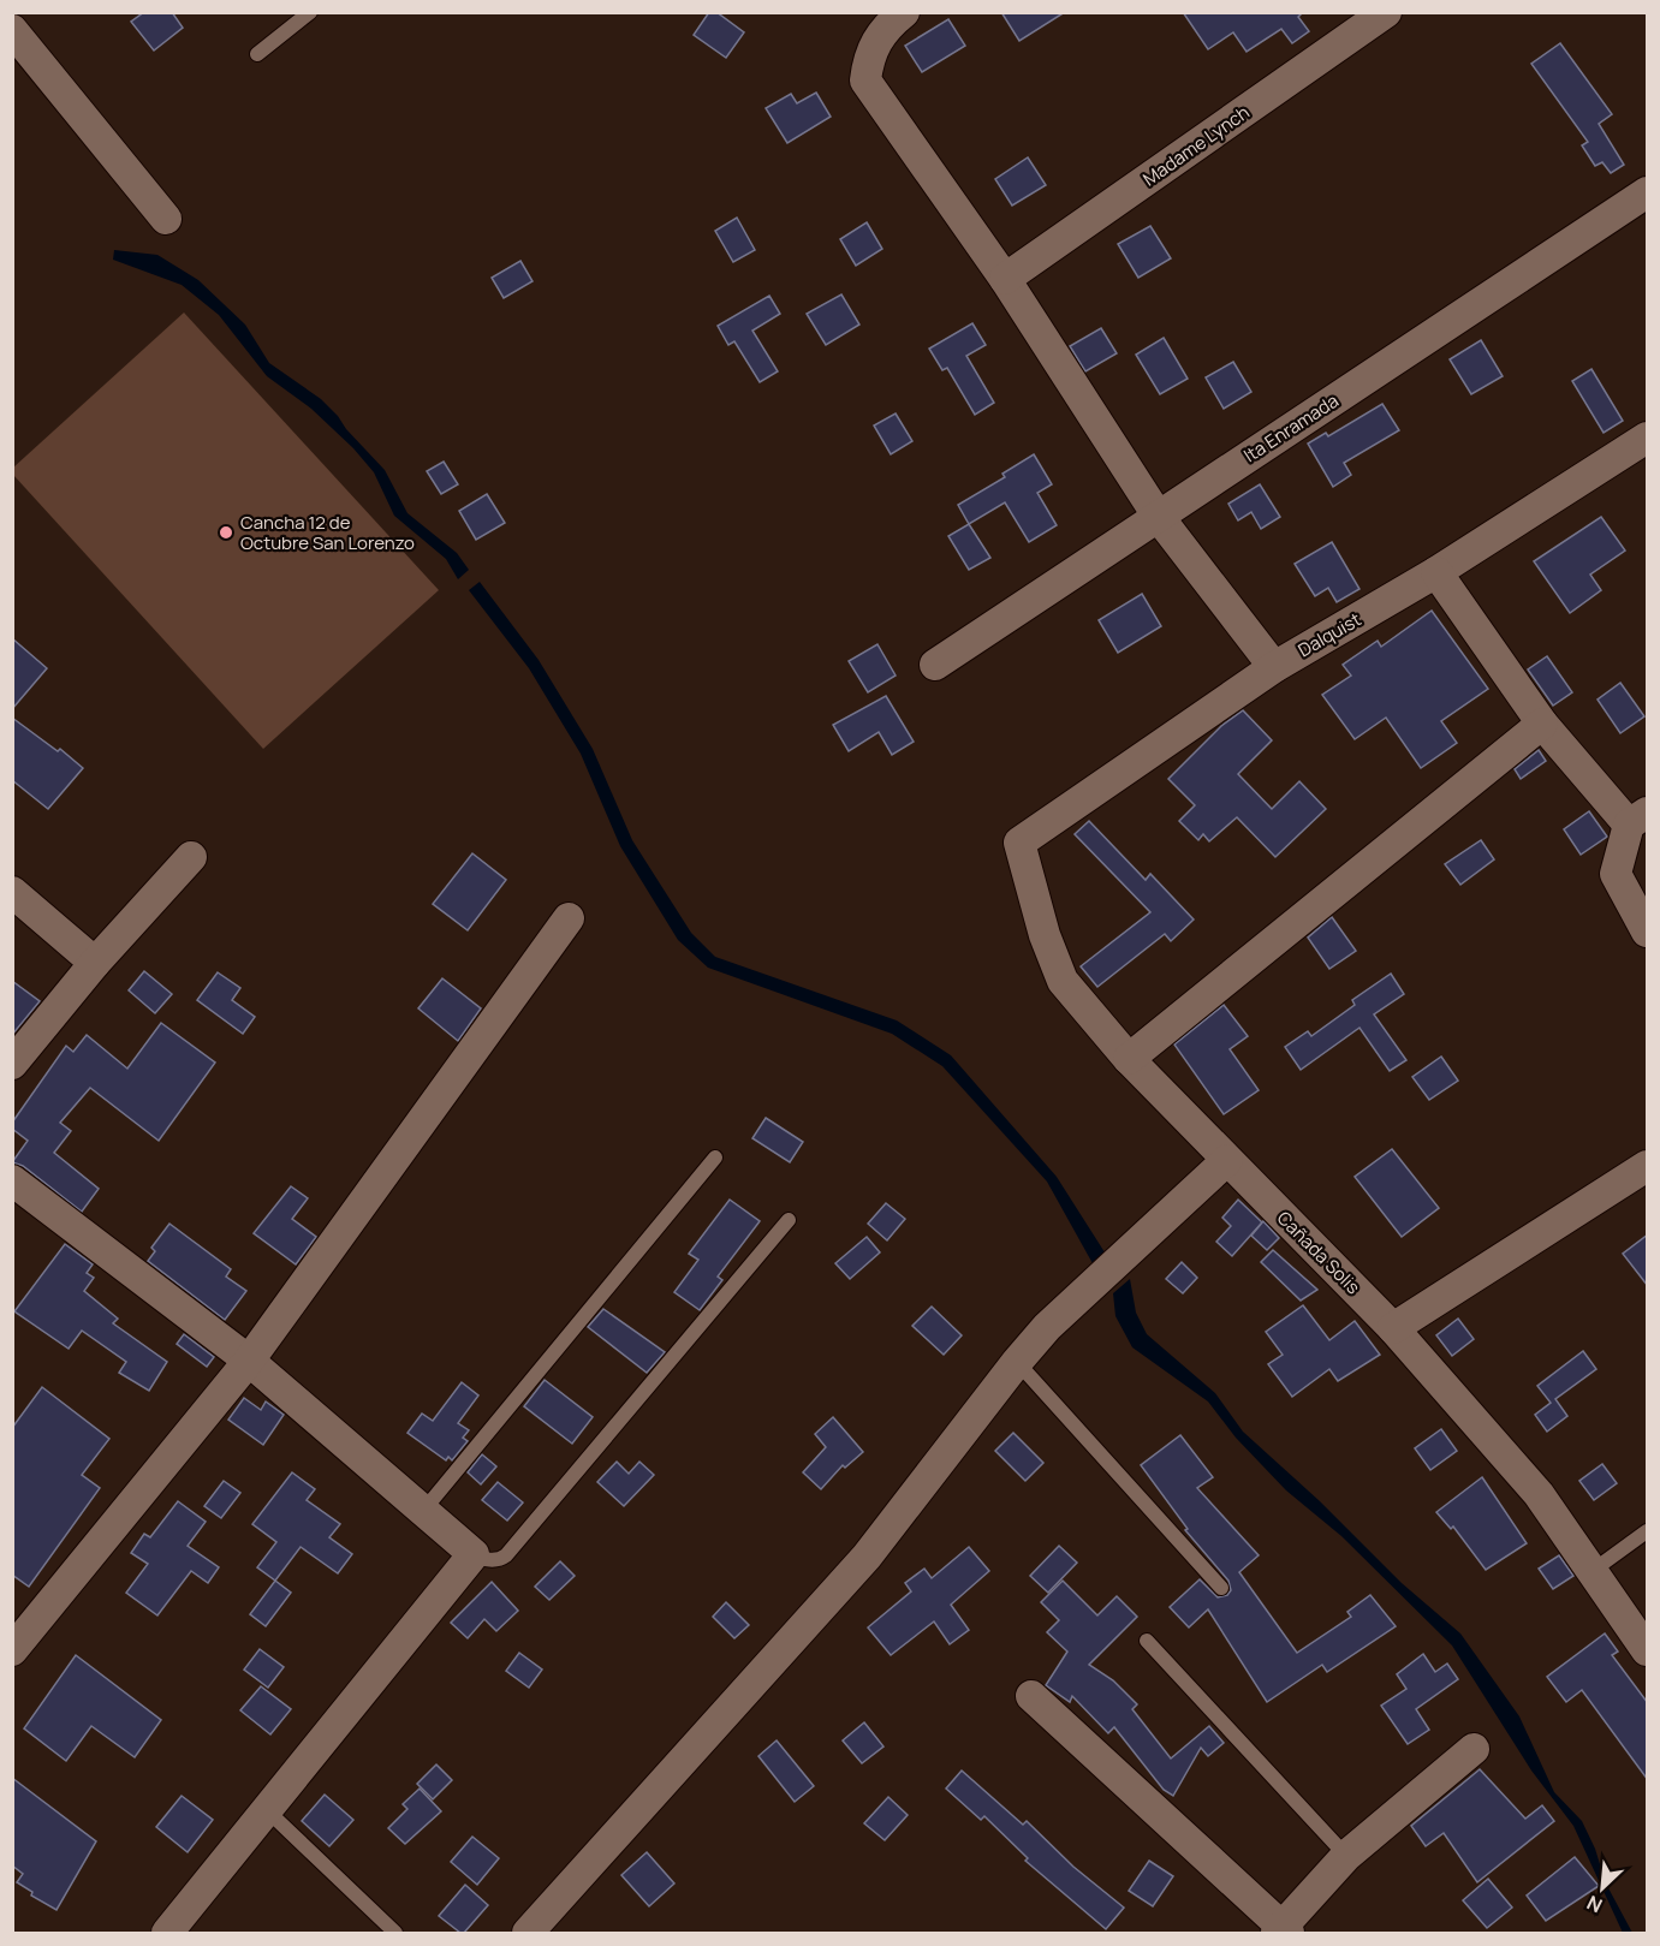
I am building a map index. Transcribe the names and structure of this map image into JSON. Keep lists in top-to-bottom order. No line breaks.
{"streets":{"street":["Madame Lynch","Ita Enramada","Dalquist","Cañada Solis"]},"crossings":[["Dalquist","Cañada Solis"]],"places":["Cancha 12 de Octubre San Lorenzo"],"north":"bottom left"}
